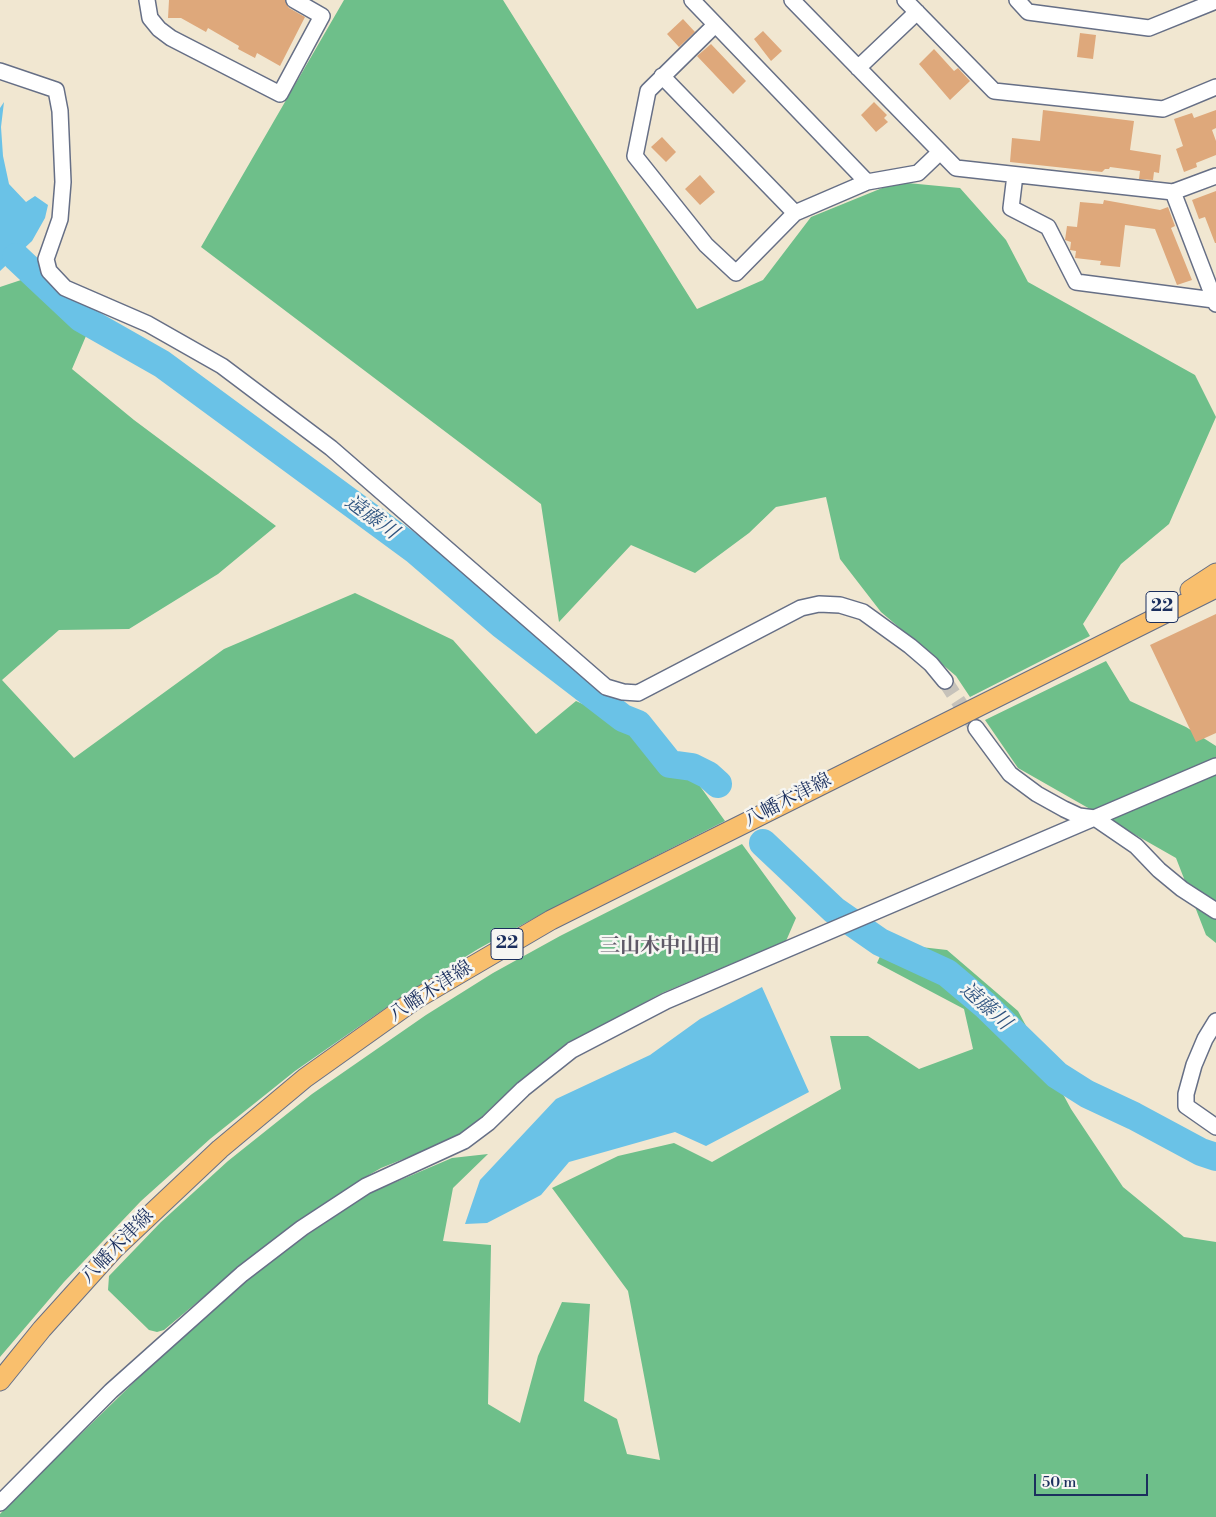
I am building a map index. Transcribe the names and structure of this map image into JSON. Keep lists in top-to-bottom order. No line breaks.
{"streets":{"main road":["22","八幡木津線"]},"districts":["三山木中山田"],"water":["遠藤川"],"scale_bar":"50 m"}
